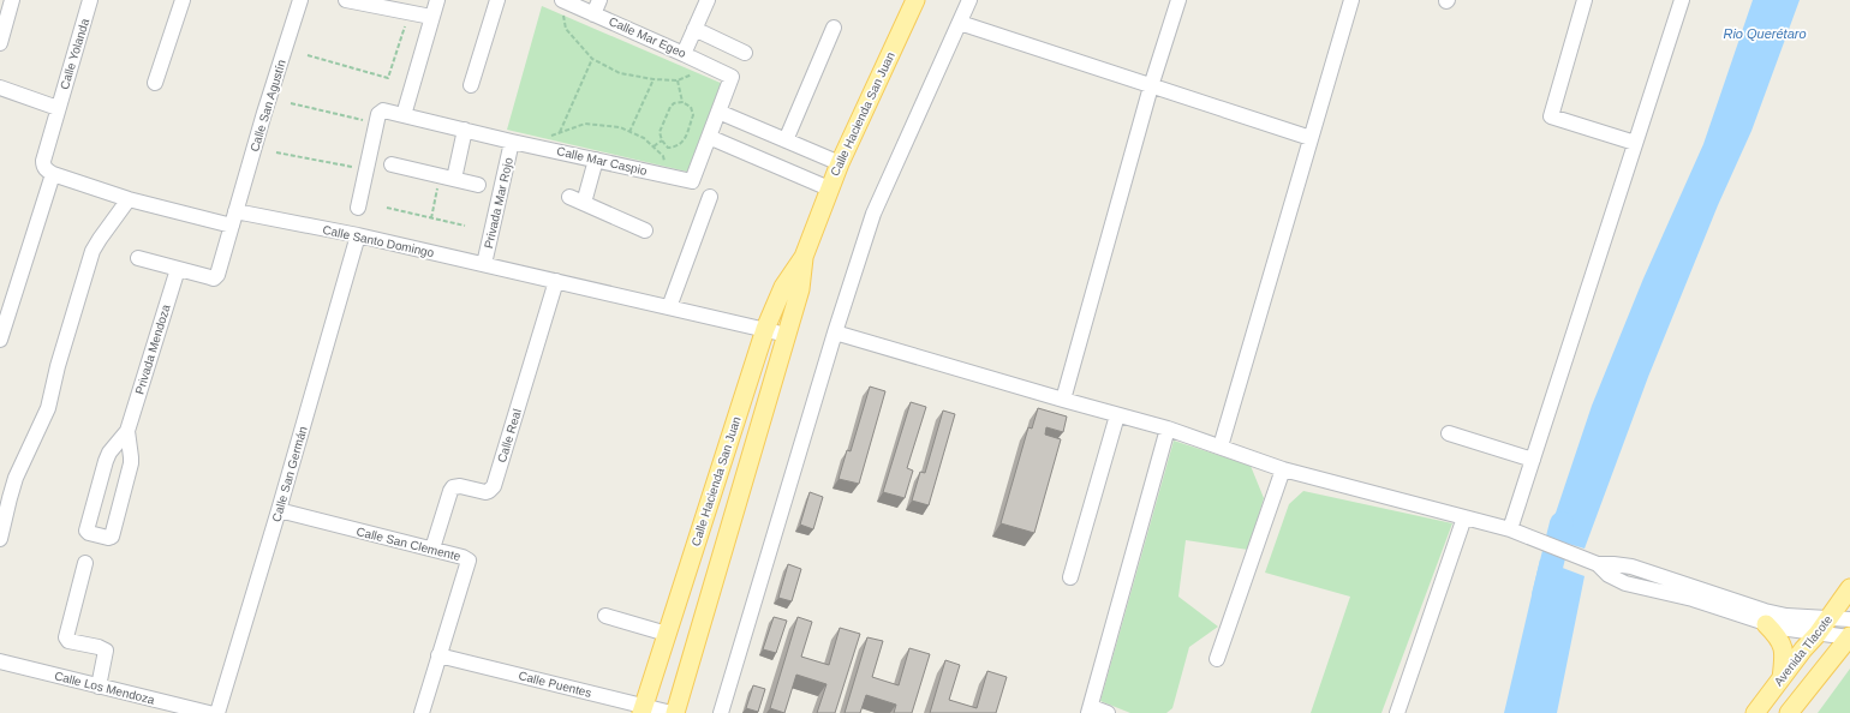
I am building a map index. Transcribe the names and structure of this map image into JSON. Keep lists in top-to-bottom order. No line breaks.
{"streets":{"main road":["Calle Hacienda San Juan","Avenida Tlacote"],"street":["Calle Mar Egeo","Calle Yolanda","Calle San Agustín","Calle Mar Caspio","Privada Mar Rojo","Calle Santo Domingo","Privada Mendoza","Calle Real","Calle San Germán","Calle San Clemente","Calle Puentes","Calle Los Mendoza"]},"crossings":[["Calle Mar Egeo","Calle Mar Caspio"],["Calle San Agustín","Calle Santo Domingo"],["Calle Hacienda San Juan","Calle Santo Domingo"],["Calle Hacienda San Juan","Calle Puentes"],["Calle Mar Caspio","Privada Mar Rojo"],["Privada Mar Rojo","Calle Santo Domingo"],["Calle Santo Domingo","Calle Real"],["Calle Santo Domingo","Calle San Germán"],["Calle Real","Calle San Clemente"],["Calle San Germán","Calle San Clemente"],["Calle San Clemente","Calle Puentes"]],"water":["Rio Querétaro"]}
